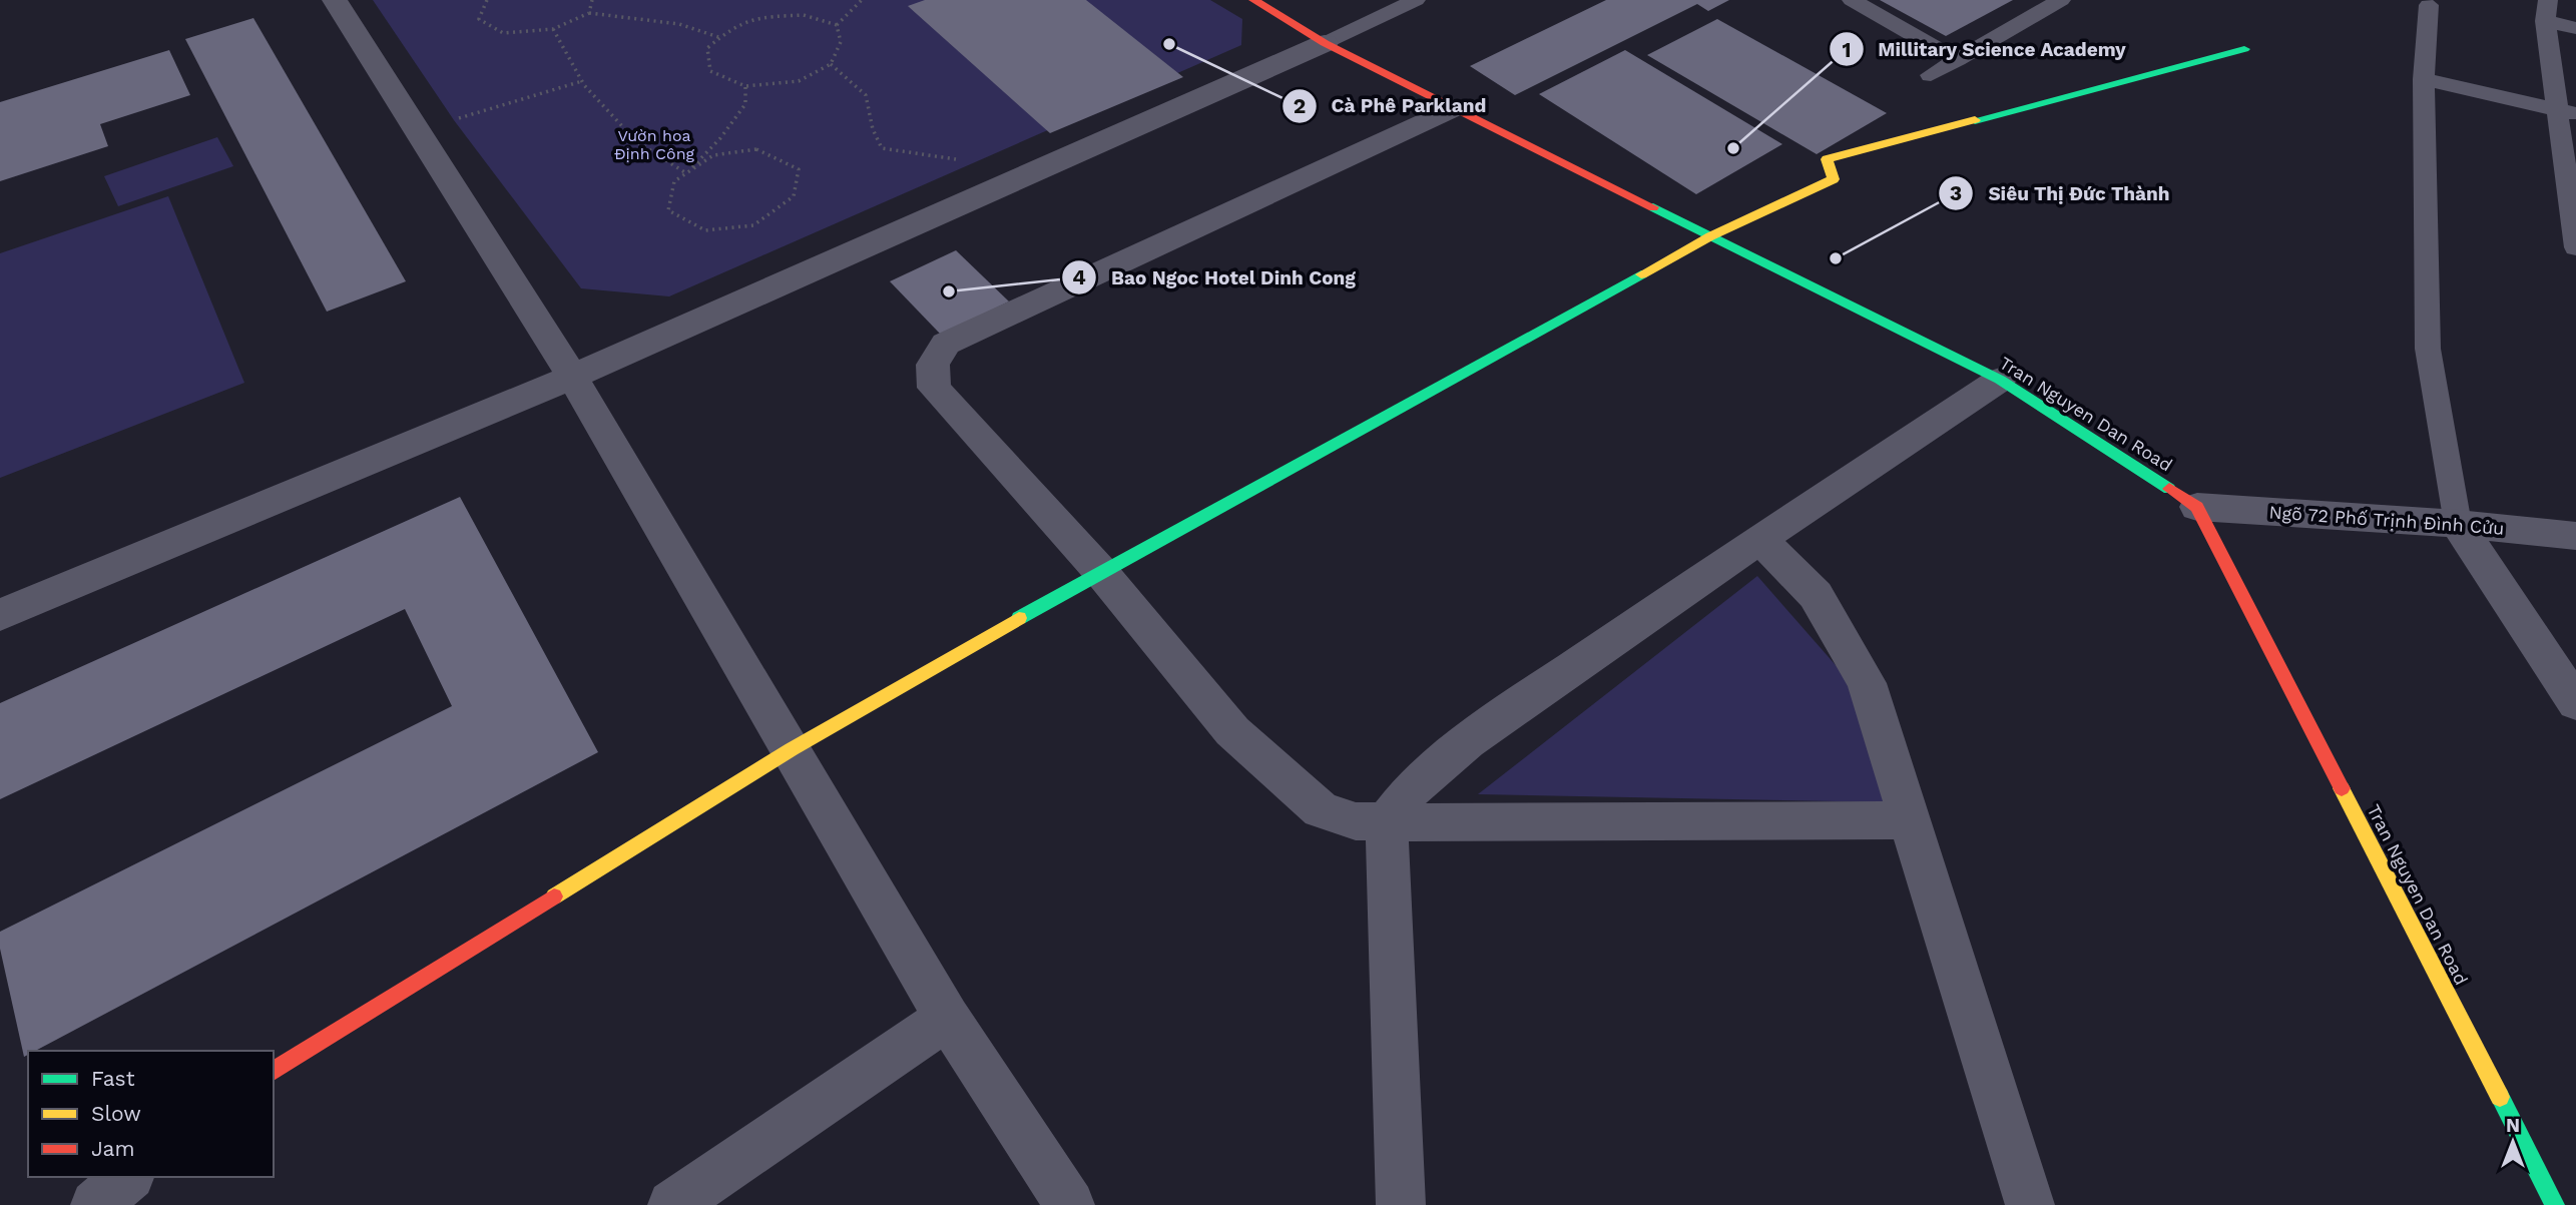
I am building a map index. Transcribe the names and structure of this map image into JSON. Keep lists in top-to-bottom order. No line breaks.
{"streets":{"street":["Tran Nguyen Dan Road","Ngõ 72 Phố Trịnh Đình Cửu"]},"crossings":[["Tran Nguyen Dan Road","Ngõ 72 Phố Trịnh Đình Cửu"]],"parks":["Vườn hoa Định Công"],"places":["Cà Phê Parkland","Millitary Science Academy","Siêu Thị Đức Thành","Bao Ngoc Hotel Dinh Cong"],"legend":["Fast","Slow","Jam"],"north":"top"}
